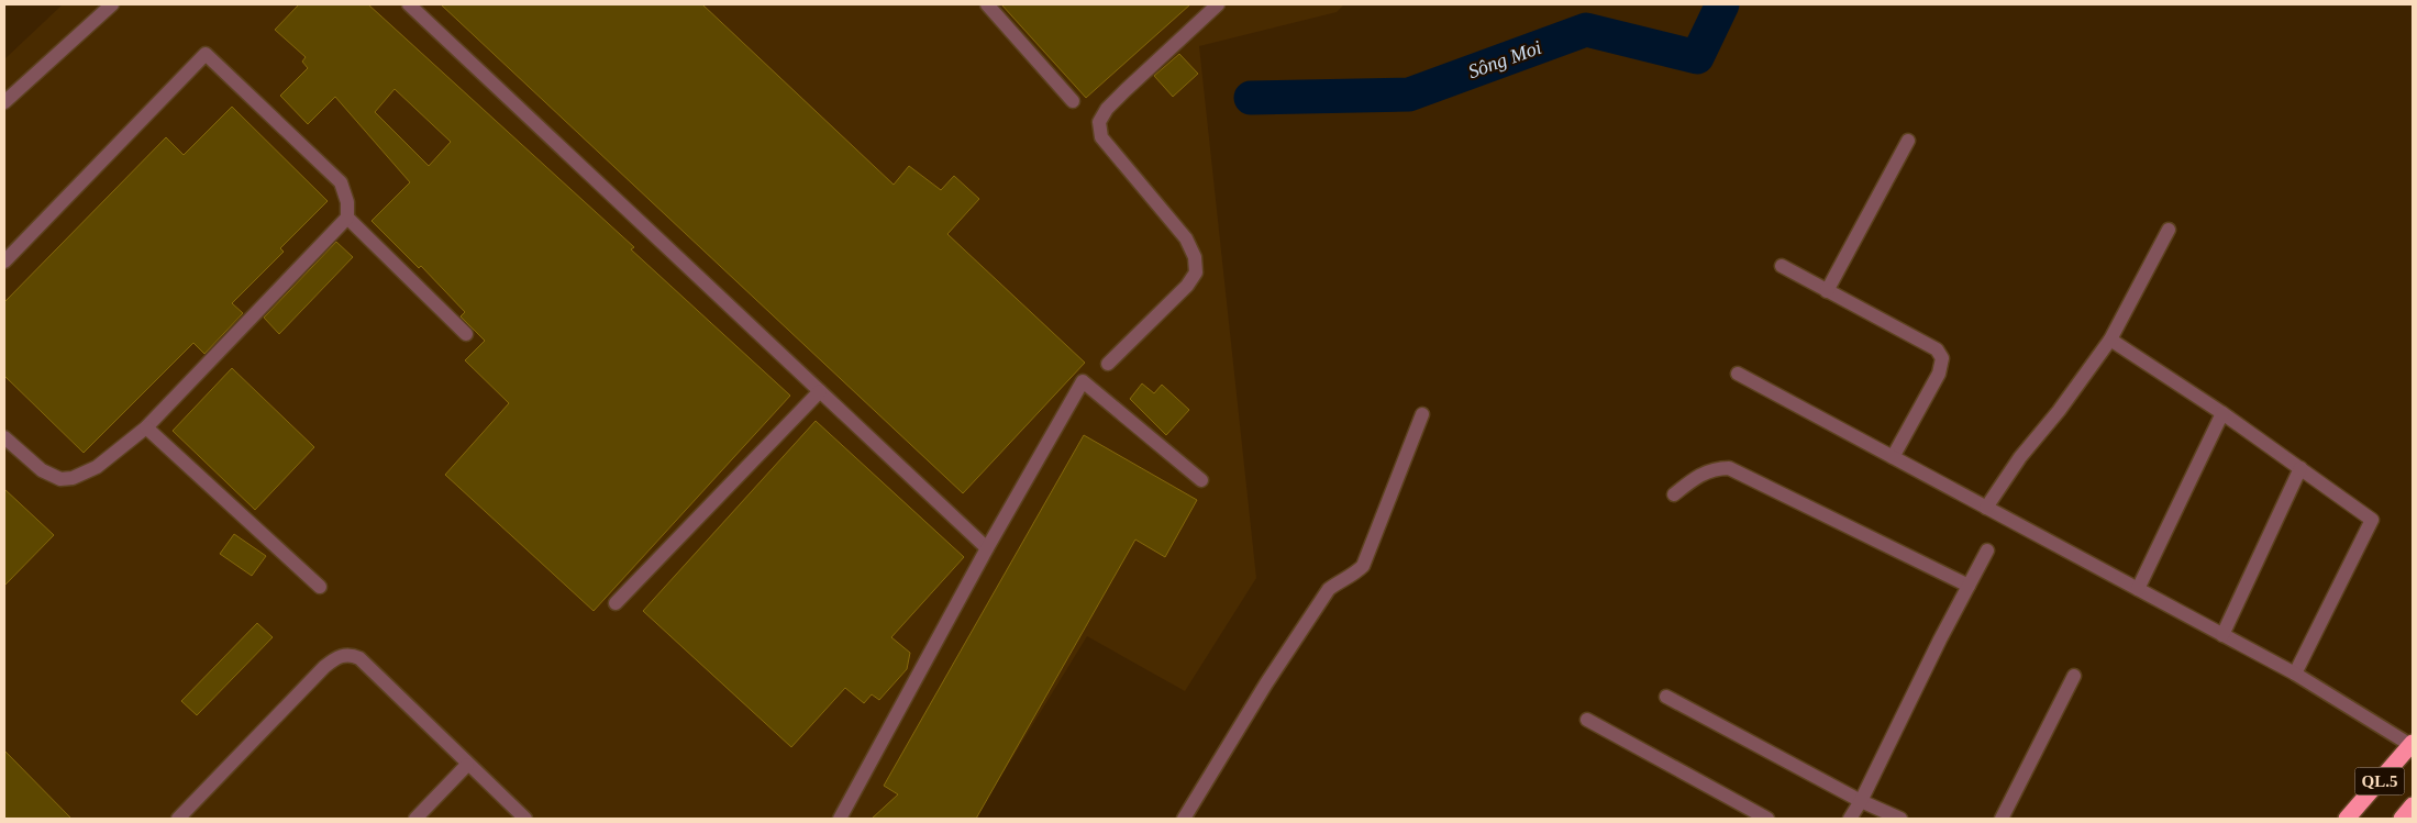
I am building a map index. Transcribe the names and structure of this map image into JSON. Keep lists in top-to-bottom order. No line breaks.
{"streets":{"highway":["QL.5"]},"water":["Sông Moi"]}
